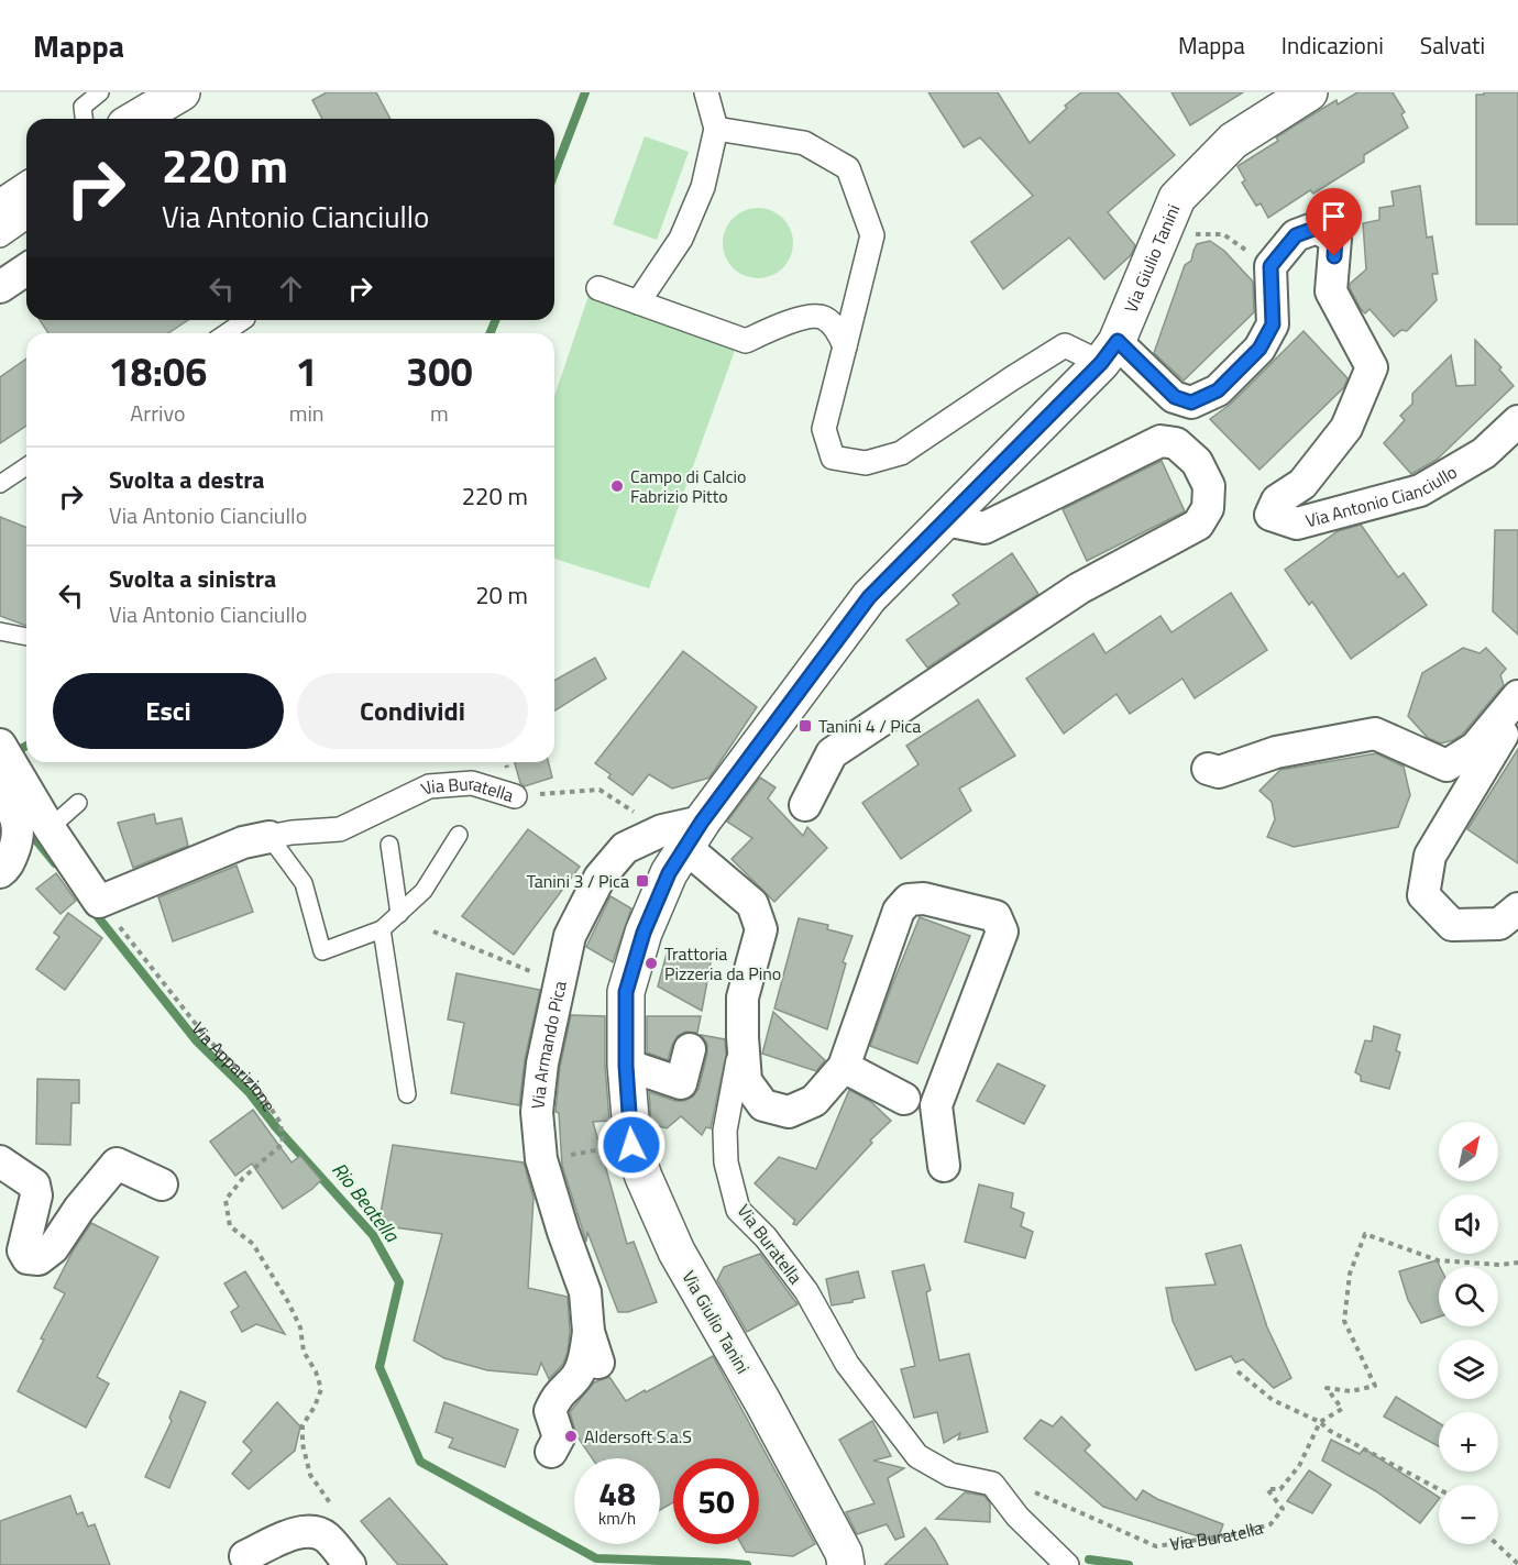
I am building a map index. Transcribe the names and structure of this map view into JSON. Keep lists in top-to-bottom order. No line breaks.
{"streets":{"main road":["Via Giulio Tanini"],"street":["Via Antonio Cianciullo","Via Buratella","Via Armando Pica"],"path":["Via Apparizione"]},"crossings":[["Via Giulio Tanini","Via Antonio Cianciullo"],["Via Giulio Tanini","Via Buratella"],["Via Giulio Tanini","Via Armando Pica"],["Via Buratella","Via Armando Pica"],["Via Buratella","Via Apparizione"]],"water":["Rio Beatella"],"places":{"other":["Campo di Calcio Fabrizio Pitto","Trattoria Pizzeria da Pino","Aldersoft S.a.S"],"transit":["Tanini 4 / Pica","Tanini 3 / Pica"]},"north":"top right","page":{"header":"Mappa","nav":["Mappa","Indicazioni","Salvati"],"turn":["220 m","Via Antonio Cianciullo"],"eta":["18:06","Arrivo","1","min","300","m"],"list":[{"name":"Svolta a destra","note":"Via Antonio Cianciullo","value":"220 m"},{"name":"Svolta a sinistra","note":"Via Antonio Cianciullo","value":"20 m"}],"buttons":["Esci","Condividi"],"map_buttons":["+","−"],"speed":"48 km/h","limit":"50"}}
